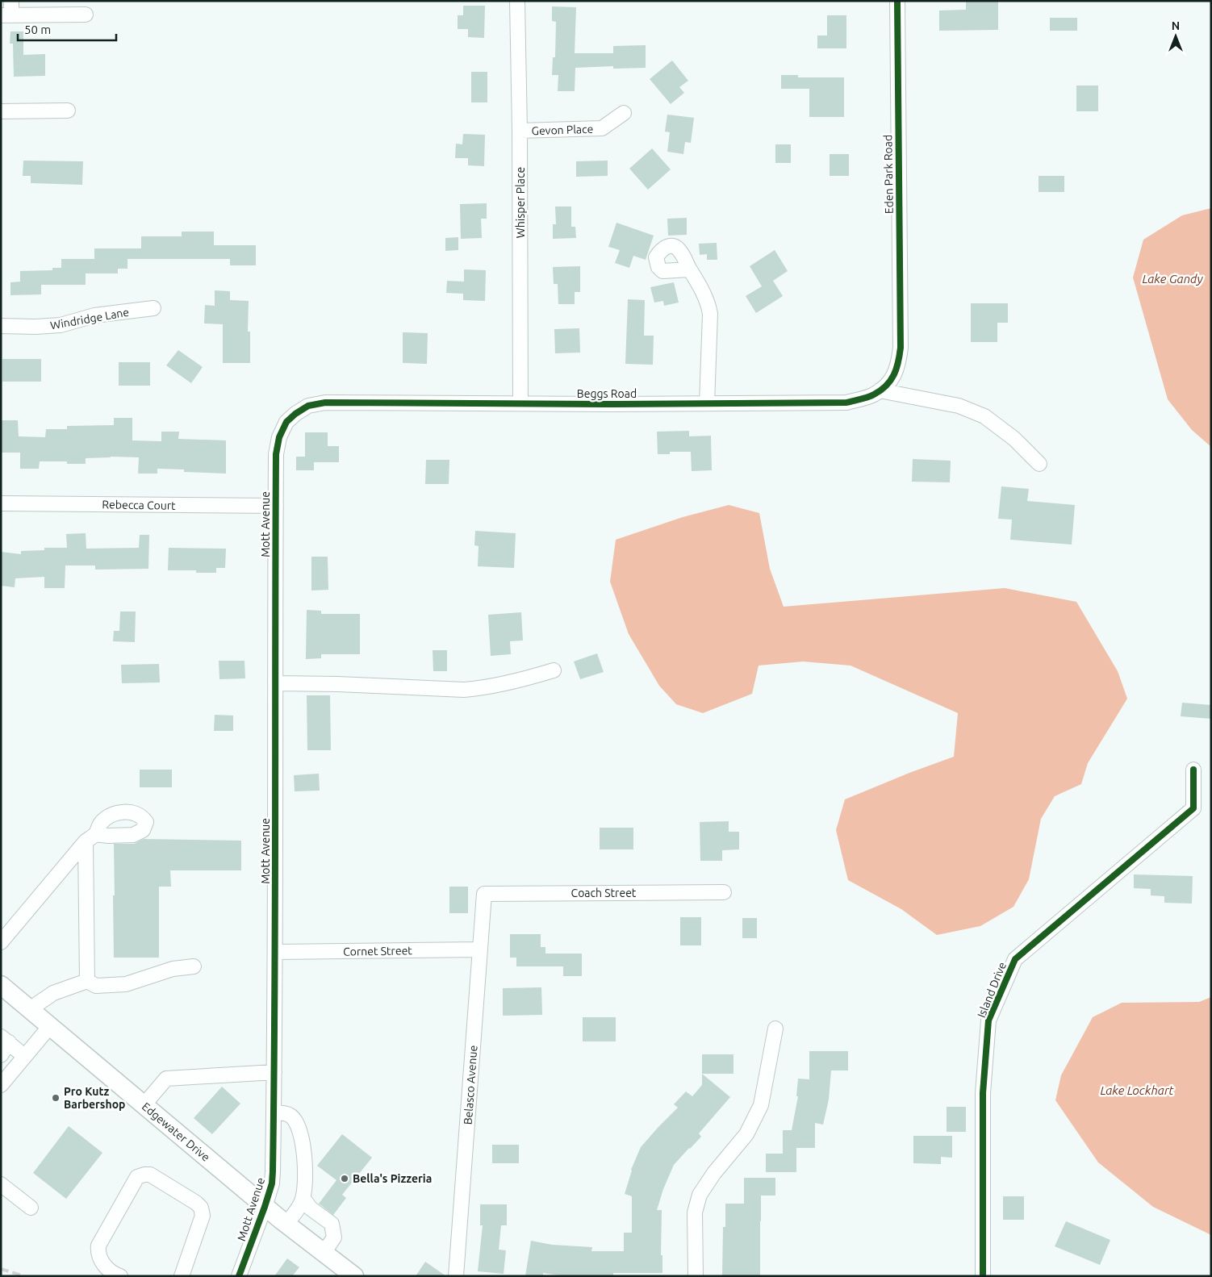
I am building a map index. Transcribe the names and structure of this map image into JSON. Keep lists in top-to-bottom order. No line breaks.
{"streets":{"main road":["Edgewater Drive"],"street":["Gevon Place","Eden Park Road","Whisper Place","Windridge Lane","Beggs Road","Rebecca Court","Mott Avenue","Coach Street","Cornet Street","Island Drive","Belasco Avenue"]},"crossings":[["Gevon Place","Whisper Place"],["Eden Park Road","Beggs Road"],["Whisper Place","Beggs Road"],["Beggs Road","Mott Avenue"],["Rebecca Court","Mott Avenue"],["Mott Avenue","Cornet Street"],["Mott Avenue","Edgewater Drive"],["Coach Street","Belasco Avenue"],["Cornet Street","Belasco Avenue"]],"water":["Lake Gandy","Lake Lockhart"],"places":["Pro Kutz Barbershop","Bella's Pizzeria"],"scale_bar":"50 m","north":"top"}
